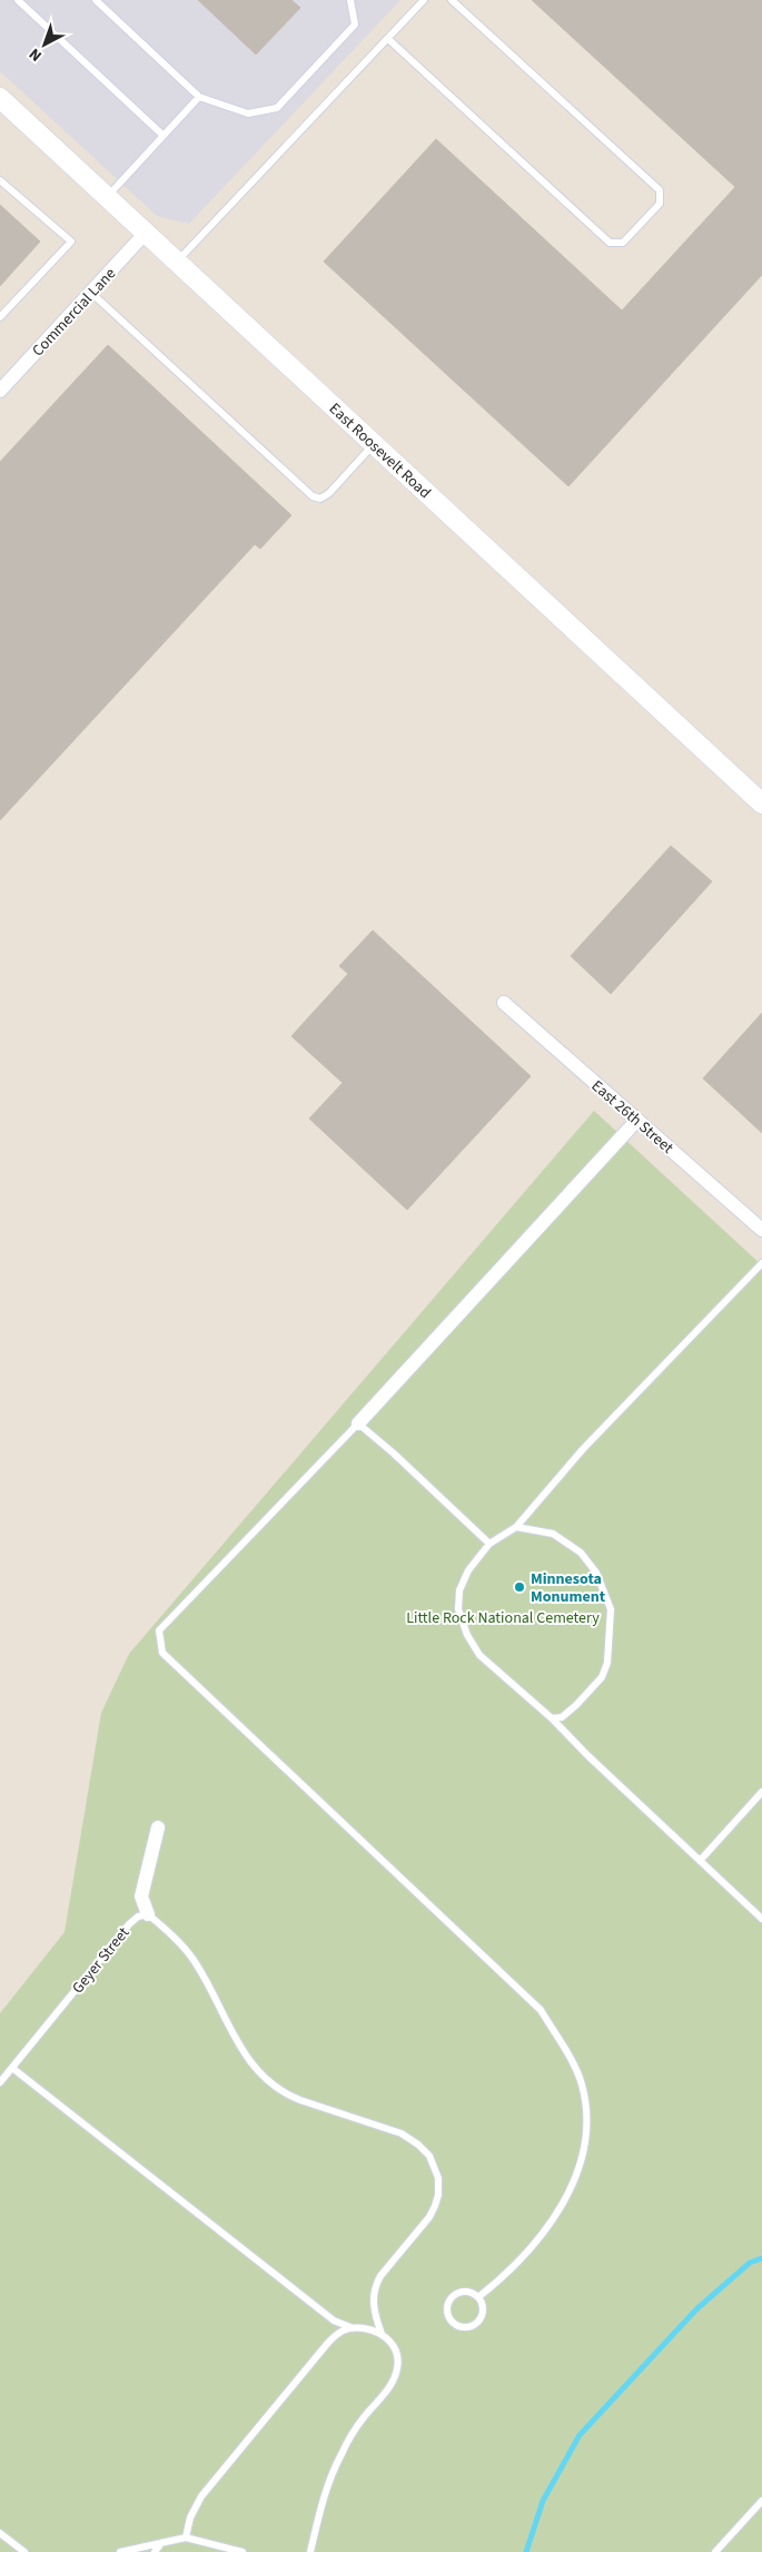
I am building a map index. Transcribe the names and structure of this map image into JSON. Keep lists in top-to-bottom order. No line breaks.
{"streets":{"main road":["East Roosevelt Road"],"street":["Commercial Lane","East 26th Street"],"lane":["Geyer Street"]},"crossings":[["Commercial Lane","East Roosevelt Road"]],"parks":["Little Rock National Cemetery"],"places":["Minnesota Monument"],"north":"bottom left"}
